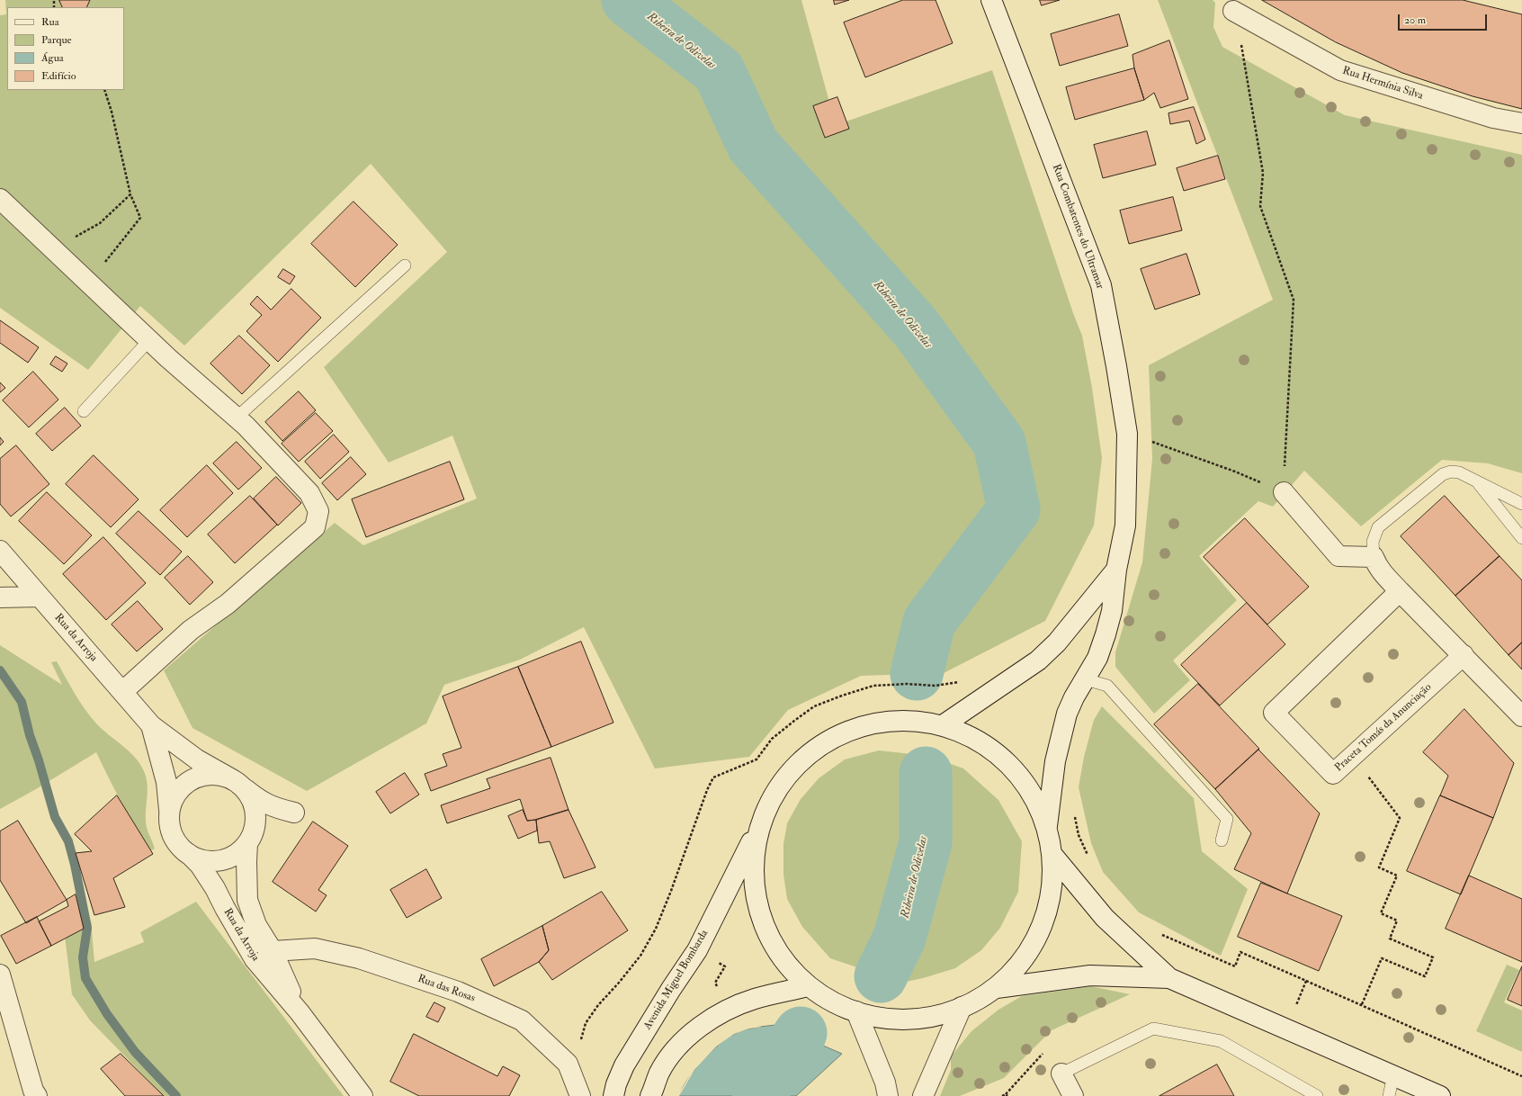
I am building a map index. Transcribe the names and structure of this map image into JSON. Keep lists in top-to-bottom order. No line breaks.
{"streets":{"street":["Rua Hermínia Silva","Rua Combatentes do Ultramar","Rua da Arroja","Praceta Tomás da Anunciação","Avenida Miguel Bombarda","Rua das Rosas"]},"crossings":[["Rua Combatentes do Ultramar","Avenida Miguel Bombarda"],["Rua da Arroja","Rua das Rosas"]],"water":["Ribeira de Odivelas"],"legend":["Rua","Parque","Água","Edifício"],"scale_bar":"20 m"}
